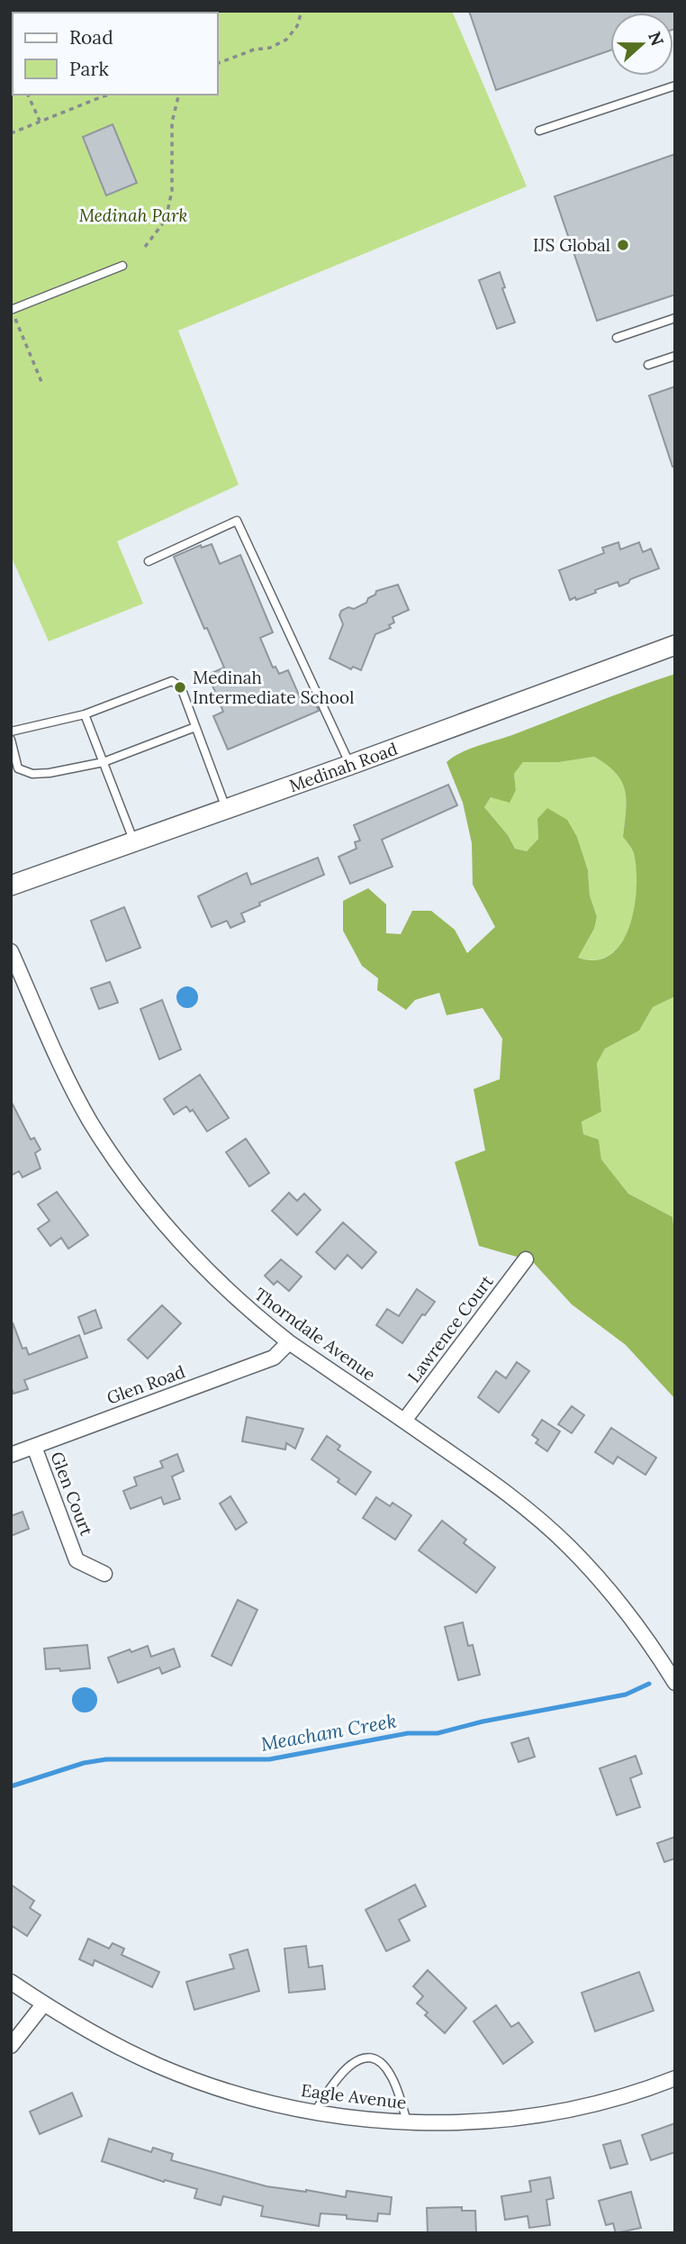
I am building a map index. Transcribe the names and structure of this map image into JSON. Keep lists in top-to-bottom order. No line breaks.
{"streets":{"main road":["Medinah Road"],"street":["Lawrence Court","Thorndale Avenue","Glen Road","Glen Court","Eagle Avenue"]},"crossings":[["Lawrence Court","Thorndale Avenue"],["Thorndale Avenue","Glen Road"],["Glen Road","Glen Court"]],"water":["Meacham Creek"],"parks":["Medinah Park"],"places":["IJS Global","Medinah Intermediate School"],"legend":["Road","Park"],"north":"right"}
